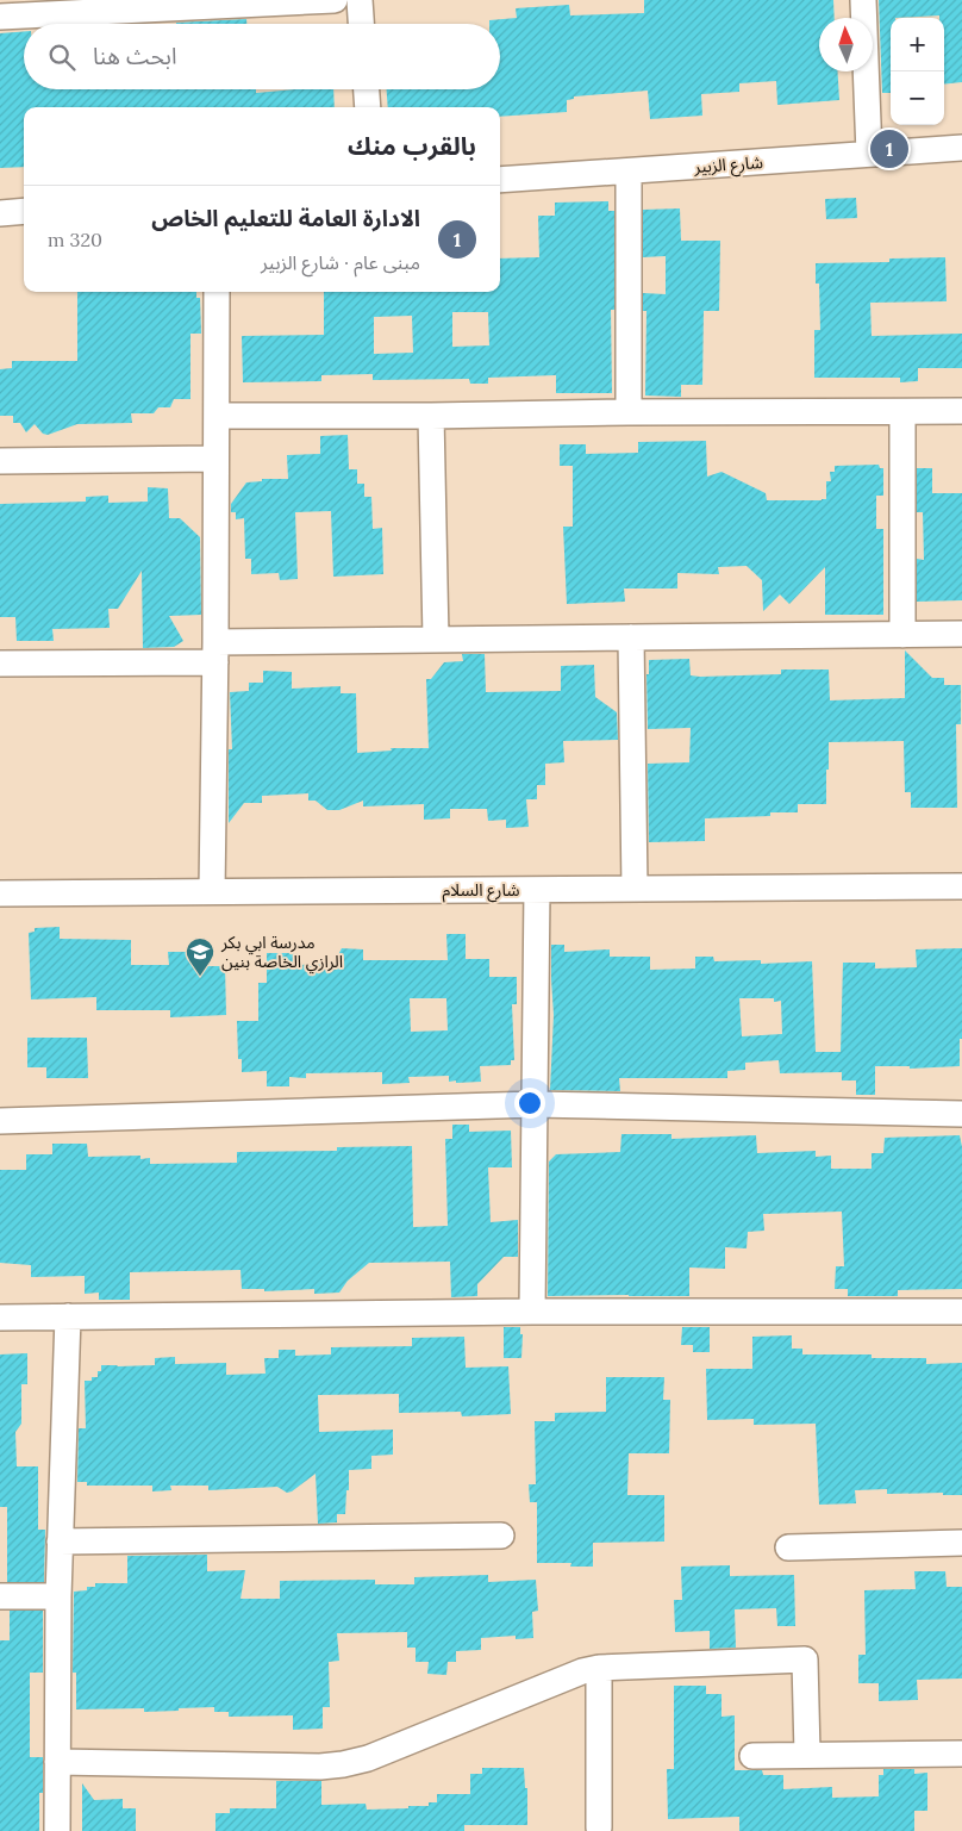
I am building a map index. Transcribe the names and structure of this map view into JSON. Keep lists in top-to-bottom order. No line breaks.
{"streets":{"street":["شارع الزبير","شارع السلام"]},"places":{"school or university":["مدرسة ابي بكر الرازي الخاصة بنين"]},"north":"top","page":{"map_buttons":["+","−"],"search":"ابحث هنا","heading":"بالقرب منك","pins":"1","list":[{"mark":"1","name":"الادارة العامة للتعليم الخاص","note":"مبنى عام · شارع الزبير","value":"320 m"}]}}
